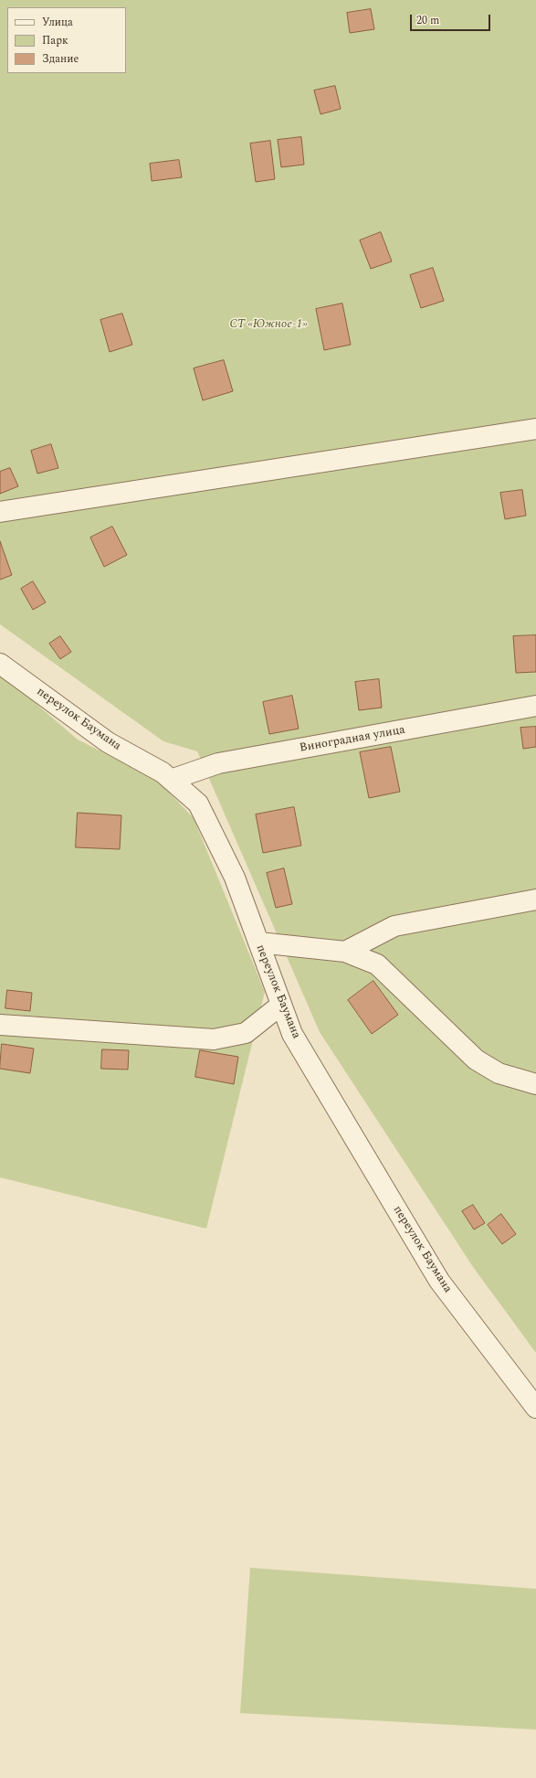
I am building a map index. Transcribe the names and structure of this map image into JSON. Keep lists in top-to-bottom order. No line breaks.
{"streets":{"street":["переулок Баумана","Виноградная улица"]},"crossings":[["переулок Баумана","Виноградная улица"]],"parks":["СТ «Южное-1»"],"legend":["Улица","Парк","Здание"],"scale_bar":"20 m"}
